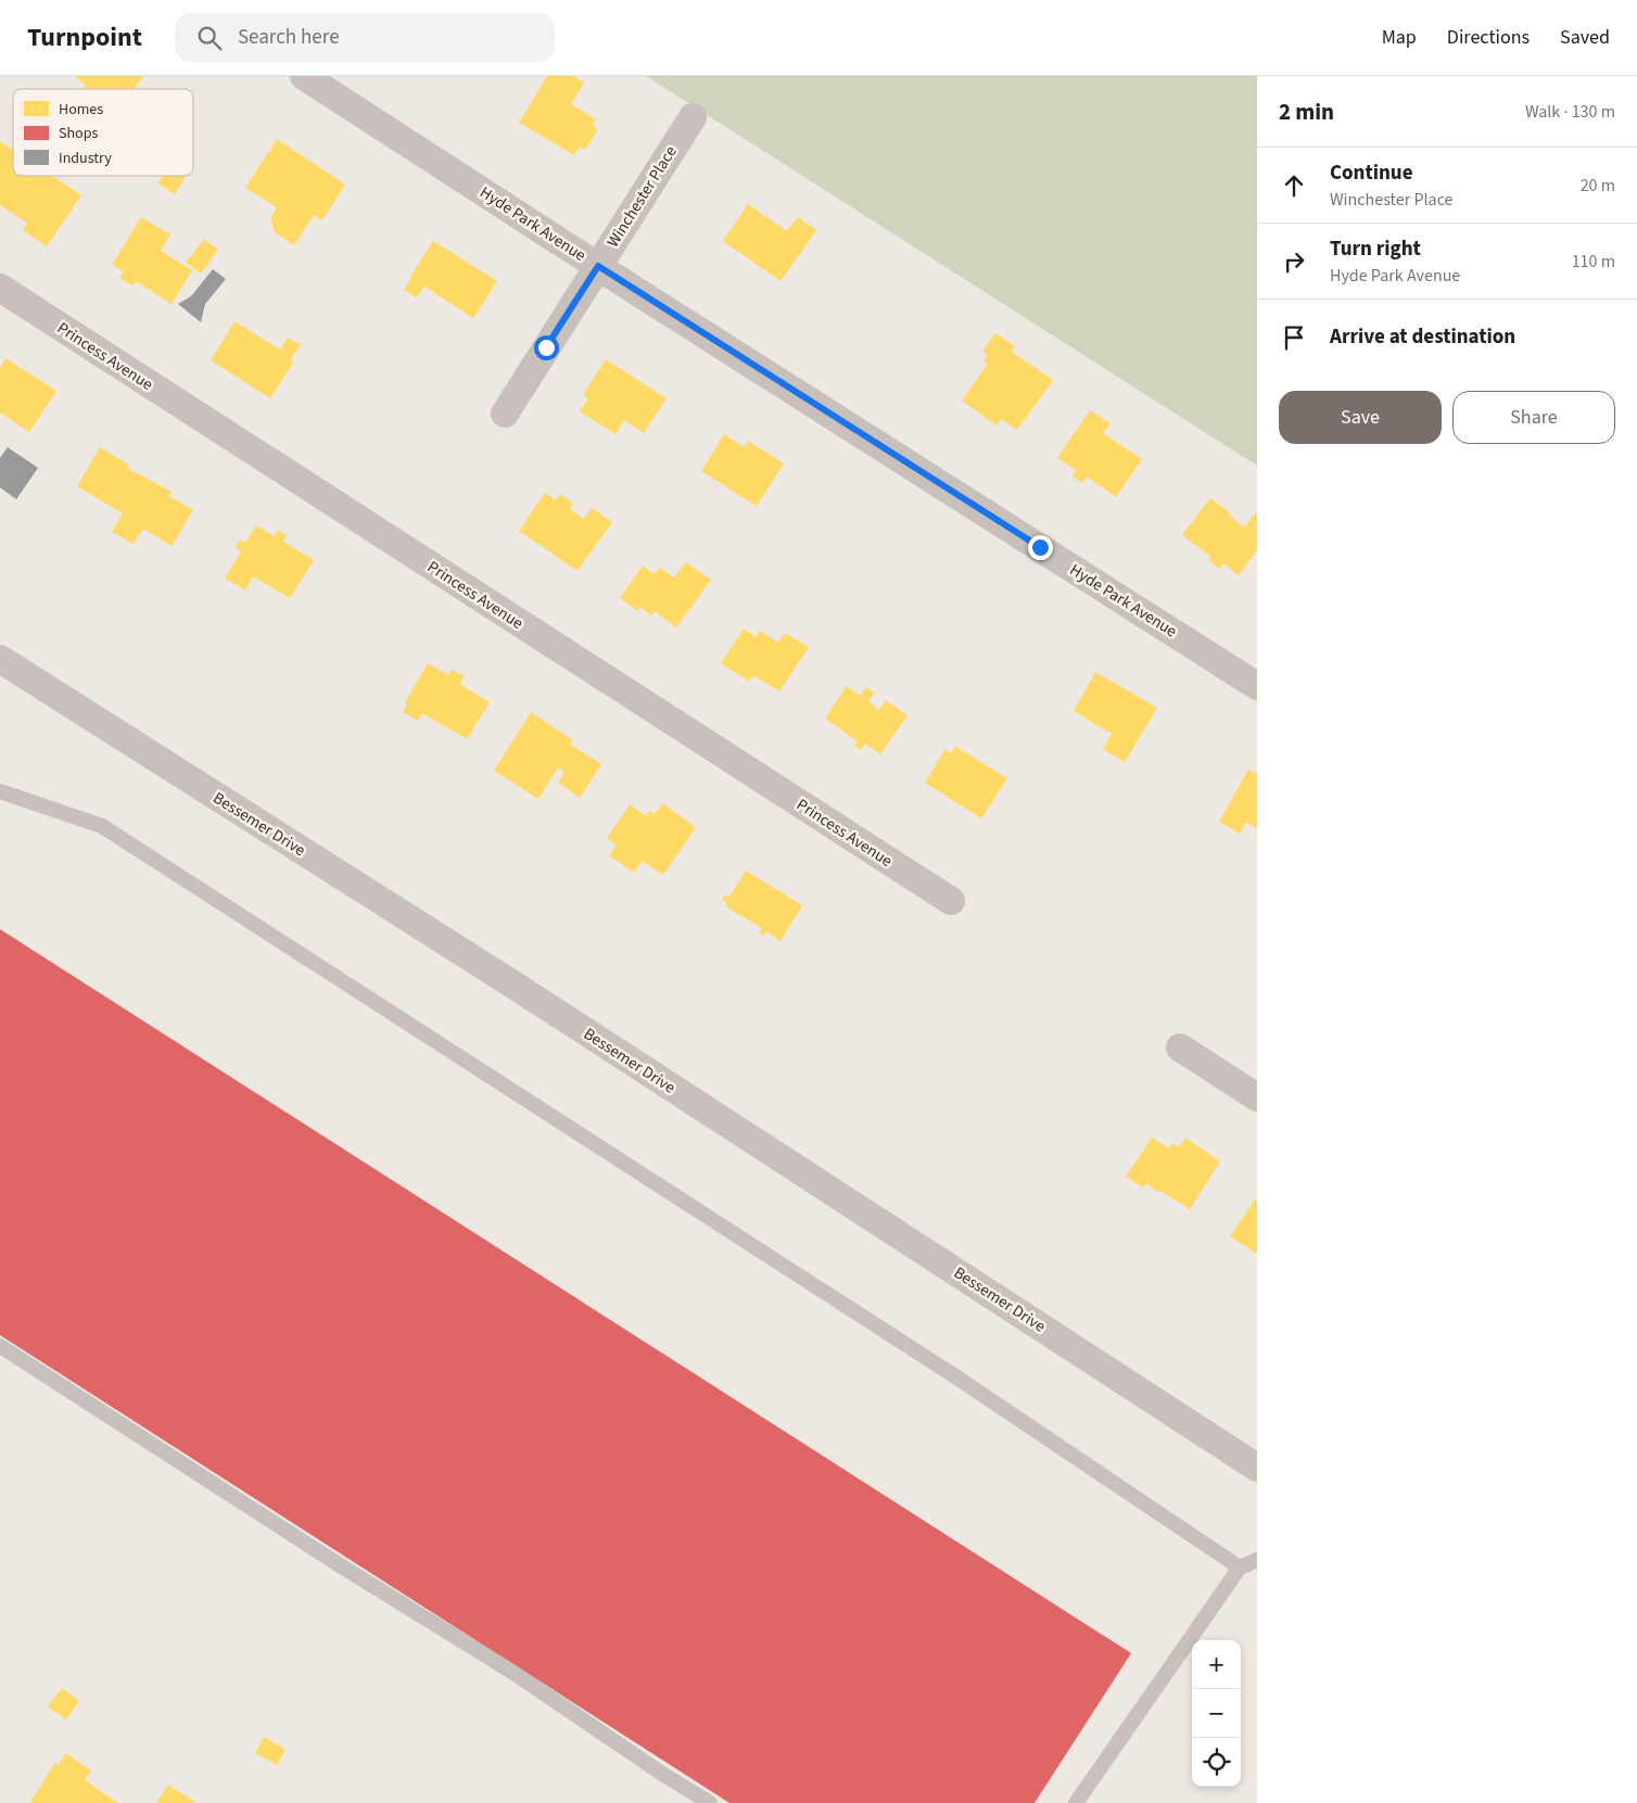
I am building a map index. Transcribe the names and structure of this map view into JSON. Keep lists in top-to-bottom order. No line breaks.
{"streets":{"street":["Winchester Place","Hyde Park Avenue","Princess Avenue","Bessemer Drive"]},"crossings":[["Winchester Place","Hyde Park Avenue"]],"legend":["Homes","Shops","Industry"],"page":{"header":"Turnpoint","search":"Search here","nav":["Map","Directions","Saved"],"heading":["2 min","Walk · 130 m"],"list":[["Continue","Winchester Place","20 m"],["Turn right","Hyde Park Avenue","110 m"],"Arrive at destination"],"buttons":["Save","Share"],"map_buttons":["+","−"]}}
